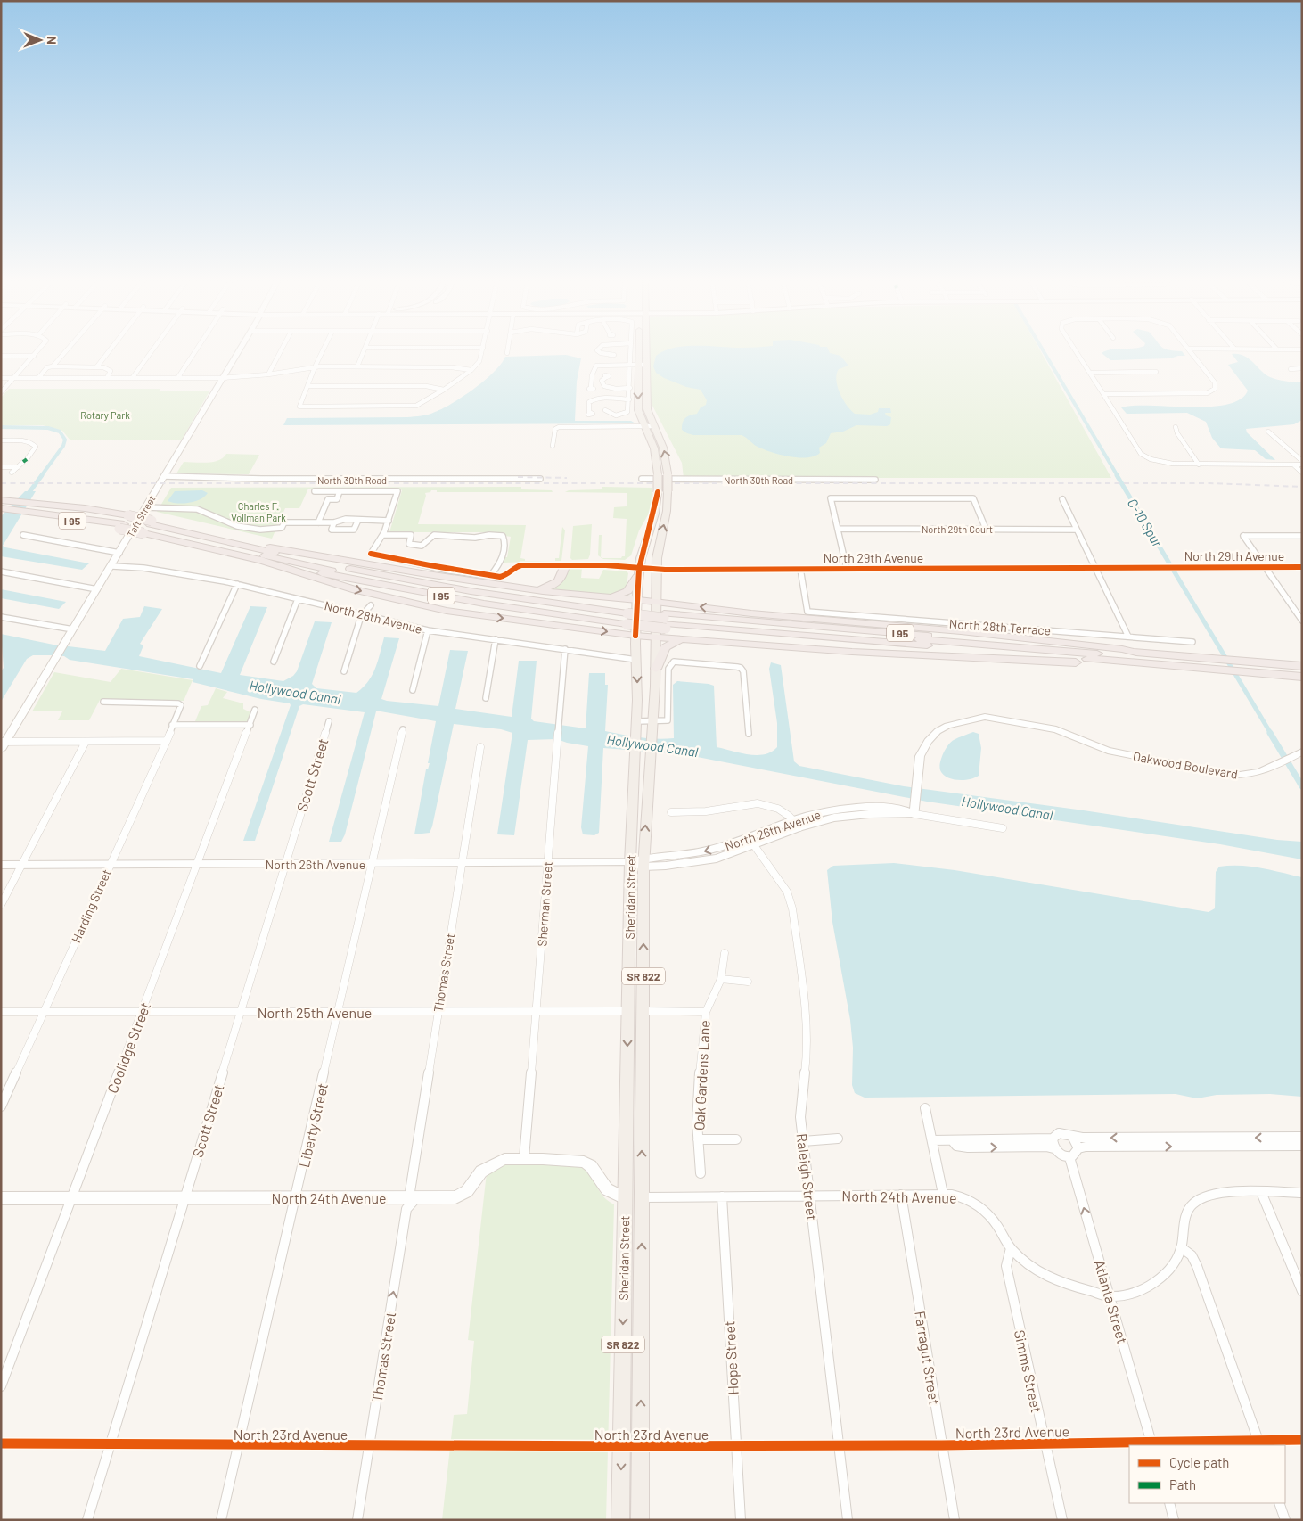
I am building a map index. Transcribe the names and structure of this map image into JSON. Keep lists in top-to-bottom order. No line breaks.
{"streets":{"highway":["I 95"],"main road":["Sheridan Street","SR 822"],"street":["North 30th Road","Taft Street","North 29th Court","North 29th Avenue","North 28th Avenue","North 28th Terrace","Oakwood Boulevard","Scott Street","North 26th Avenue","Sherman Street","Harding Street","Thomas Street","North 25th Avenue","Coolidge Street","Oak Gardens Lane","Liberty Street","Raleigh Street","North 24th Avenue","Atlanta Street","Hope Street","Farragut Street","Simms Street","North 23rd Avenue"]},"crossings":[["North 30th Road","Taft Street"],["Taft Street","North 28th Avenue"],["North 29th Avenue","North 28th Terrace"],["North 29th Avenue","Sheridan Street"],["North 28th Avenue","Sheridan Street"],["North 28th Avenue","Sherman Street"],["Oakwood Boulevard","North 26th Avenue"],["Scott Street","North 26th Avenue"],["Scott Street","North 25th Avenue"],["Scott Street","North 24th Avenue"],["Scott Street","North 23rd Avenue"],["North 26th Avenue","Sheridan Street"],["North 26th Avenue","Sherman Street"],["North 26th Avenue","Harding Street"],["North 26th Avenue","Thomas Street"],["North 26th Avenue","Coolidge Street"],["North 26th Avenue","Liberty Street"],["North 26th Avenue","Raleigh Street"],["Sheridan Street","North 25th Avenue"],["Sheridan Street","North 24th Avenue"],["Sheridan Street","North 23rd Avenue"],["Sherman Street","North 25th Avenue"],["Sherman Street","North 24th Avenue"],["Harding Street","North 25th Avenue"],["Thomas Street","North 25th Avenue"],["Thomas Street","North 24th Avenue"],["Thomas Street","North 23rd Avenue"],["North 25th Avenue","Coolidge Street"],["North 25th Avenue","Liberty Street"],["Coolidge Street","North 24th Avenue"],["Liberty Street","North 24th Avenue"],["Liberty Street","North 23rd Avenue"],["Raleigh Street","North 24th Avenue"],["Raleigh Street","North 23rd Avenue"],["North 24th Avenue","Atlanta Street"],["North 24th Avenue","Hope Street"],["North 24th Avenue","Farragut Street"],["North 24th Avenue","Simms Street"],["Atlanta Street","North 23rd Avenue"],["Hope Street","North 23rd Avenue"],["Farragut Street","North 23rd Avenue"],["Simms Street","North 23rd Avenue"]],"one_way":["Atlanta Street"],"water":["C-10 Spur","Hollywood Canal"],"parks":["Rotary Park","Charles F. Vollman Park"],"legend":["Cycle path","Path"],"north":"right"}
